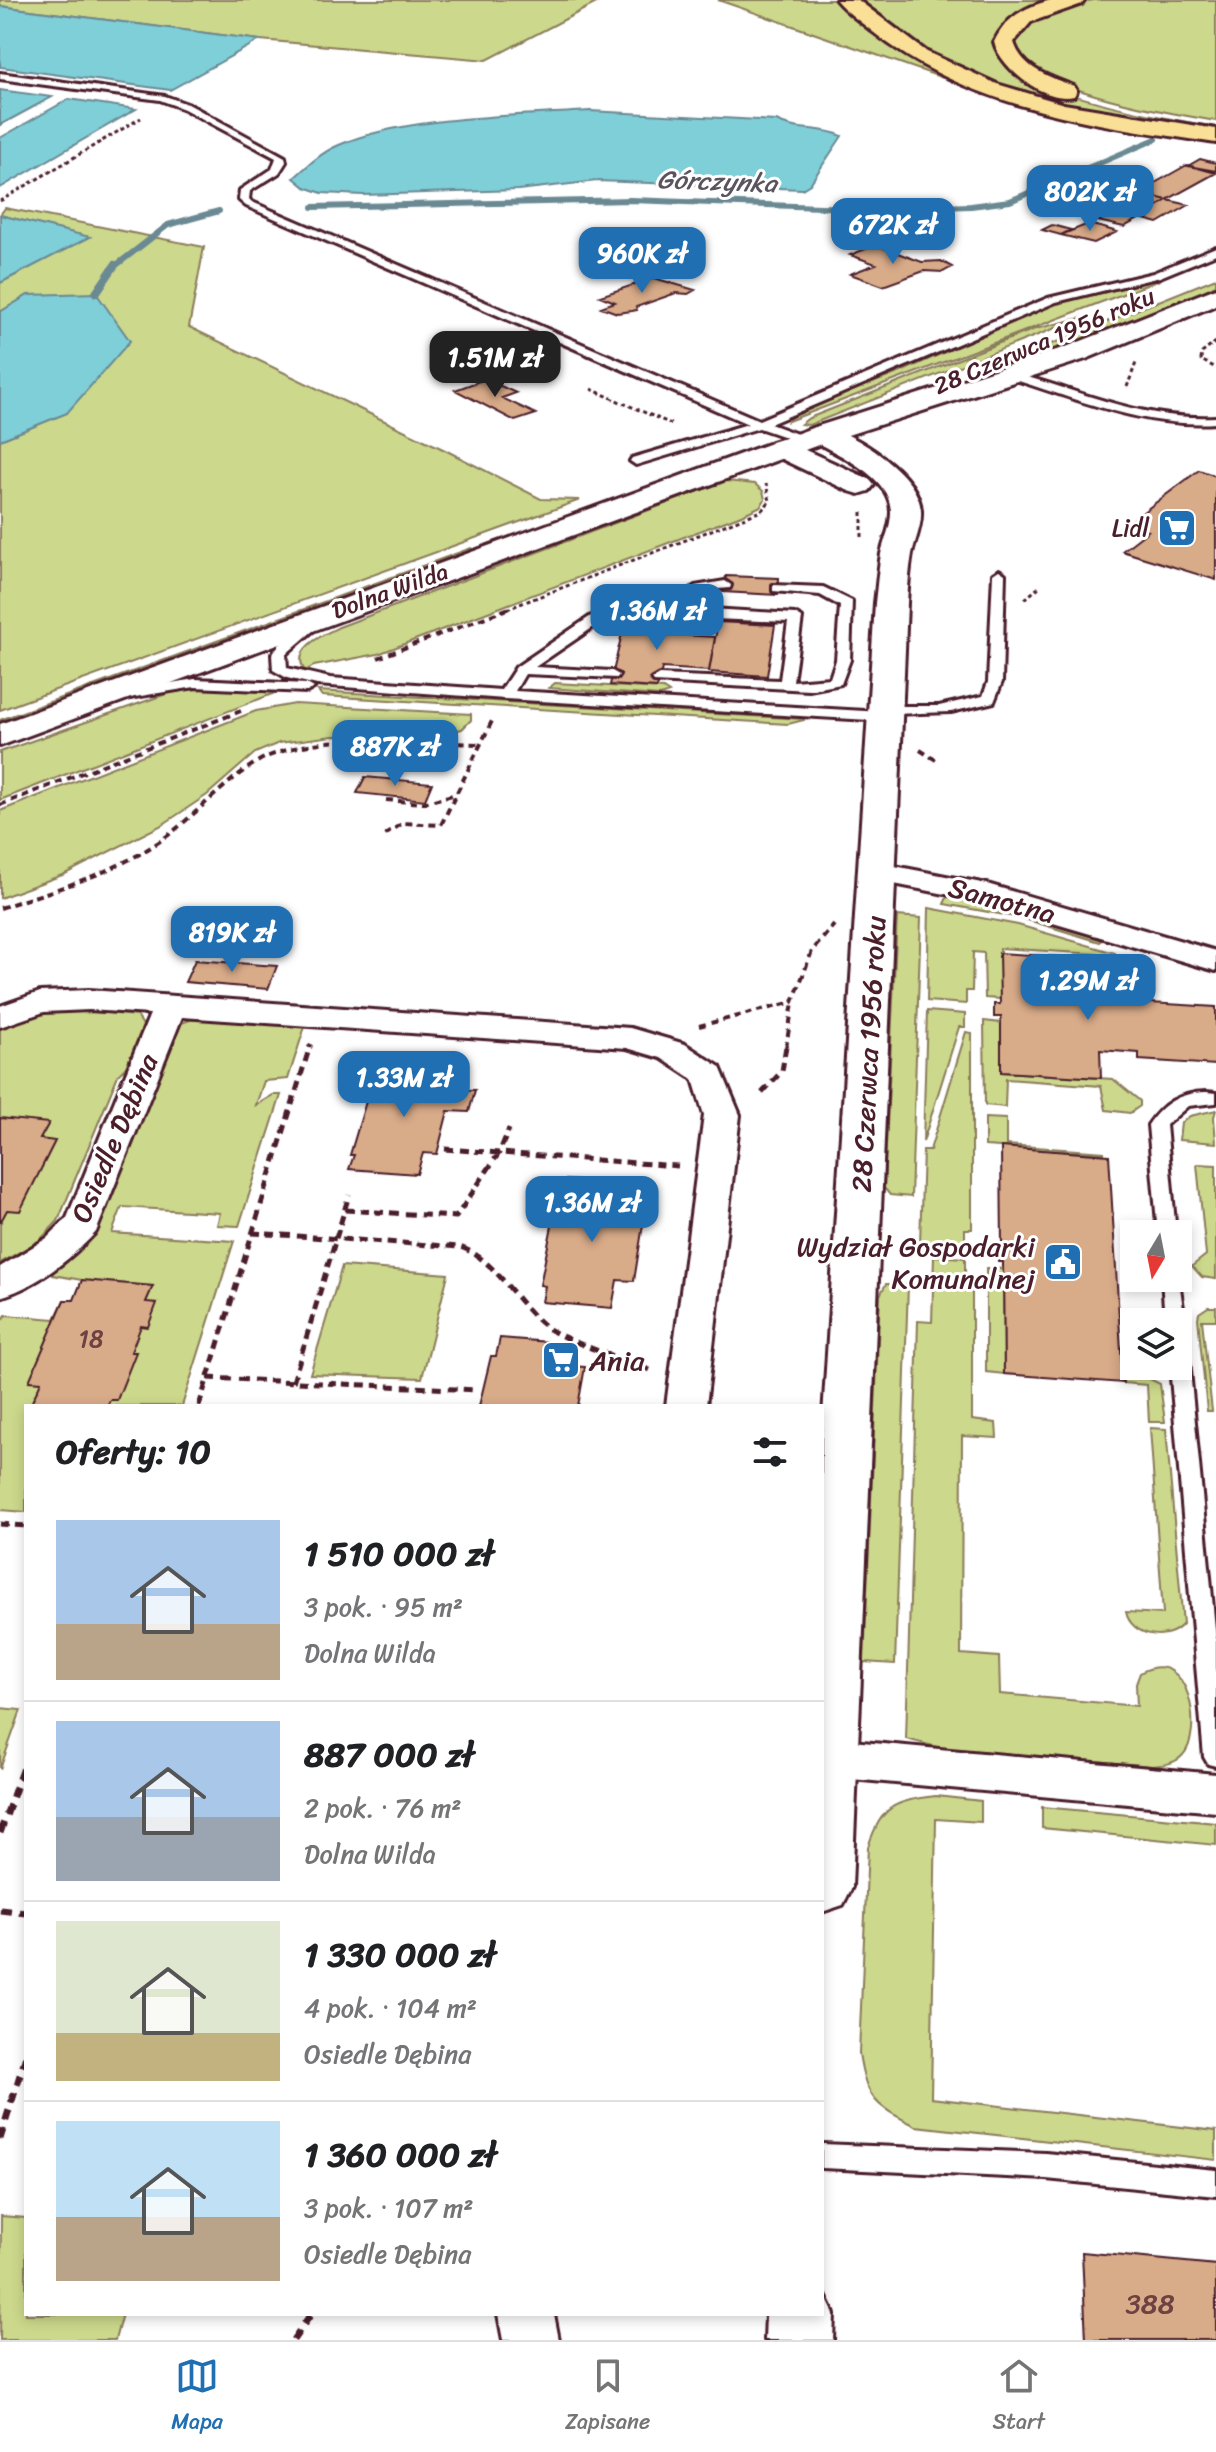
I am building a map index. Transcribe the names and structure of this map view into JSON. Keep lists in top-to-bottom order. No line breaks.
{"streets":{"main road":["28 Czerwca 1956 roku","Dolna Wilda"],"street":["Samotna","Osiedle Dębina"]},"crossings":[["28 Czerwca 1956 roku","Dolna Wilda"],["28 Czerwca 1956 roku","Samotna"]],"water":["Górczynka"],"places":{"supermarket":["Lidl","Ania"],"public building":["Wydział Gospodarki Komunalnej"]},"house_numbers":["18","388"],"north":"bottom","page":{"price":["802K zł","672K zł","960K zł","1.51M zł","1.36M zł","887K zł","819K zł","1.29M zł","1.33M zł","1.36M zł"],"heading":"Oferty: 10","list":[{"name":"1 510 000 zł","note":"3 pok. · 95 m² · Dolna Wilda"},{"name":"887 000 zł","note":"2 pok. · 76 m² · Dolna Wilda"},{"name":"1 330 000 zł","note":"4 pok. · 104 m² · Osiedle Dębina"},{"name":"1 360 000 zł","note":"3 pok. · 107 m² · Osiedle Dębina"}],"tabs":["Mapa","Zapisane","Start"]}}
